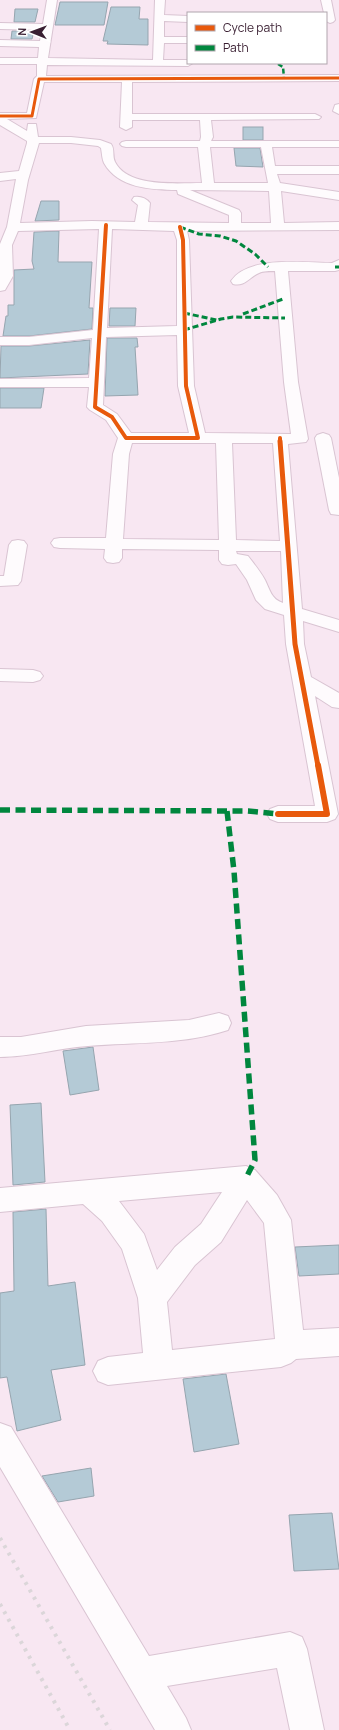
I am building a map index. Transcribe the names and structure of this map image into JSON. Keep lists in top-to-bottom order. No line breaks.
{"legend":["Cycle path","Path"],"north":"left"}
